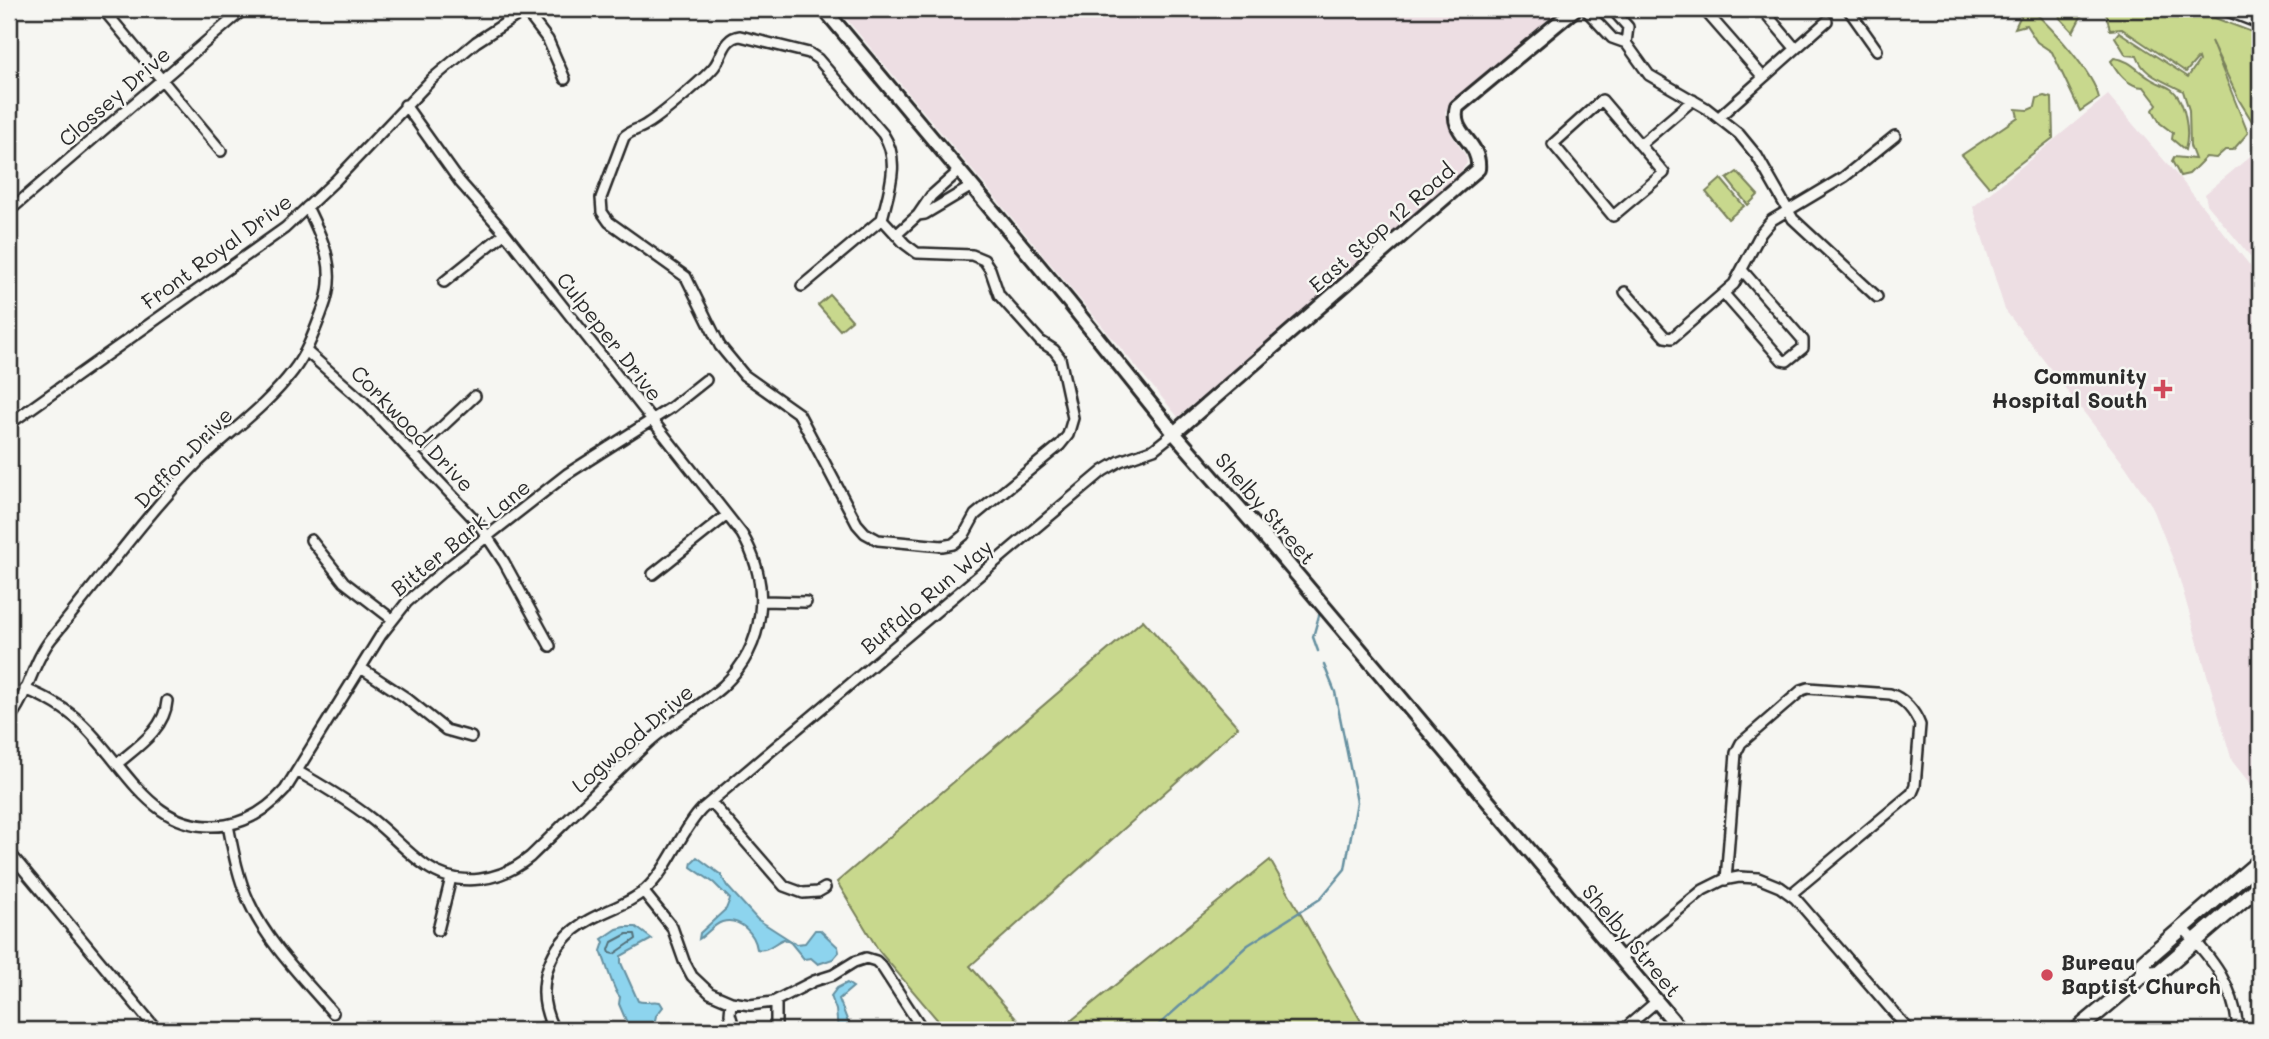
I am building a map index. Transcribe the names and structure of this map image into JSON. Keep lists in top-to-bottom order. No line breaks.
{"streets":{"street":["Clossey Drive","East Stop 12 Road","Front Royal Drive","Culpeper Drive","Corkwood Drive","Daffon Drive","Shelby Street","Bitter Bark Lane","Buffalo Run Way","Logwood Drive"]},"crossings":[["East Stop 12 Road","Shelby Street"],["East Stop 12 Road","Buffalo Run Way"],["Front Royal Drive","Culpeper Drive"],["Front Royal Drive","Daffon Drive"],["Culpeper Drive","Bitter Bark Lane"],["Culpeper Drive","Logwood Drive"],["Corkwood Drive","Daffon Drive"],["Corkwood Drive","Bitter Bark Lane"],["Shelby Street","Buffalo Run Way"]],"places":{"health":["Community Hospital South"],"other":["Bureau Baptist Church"]}}
